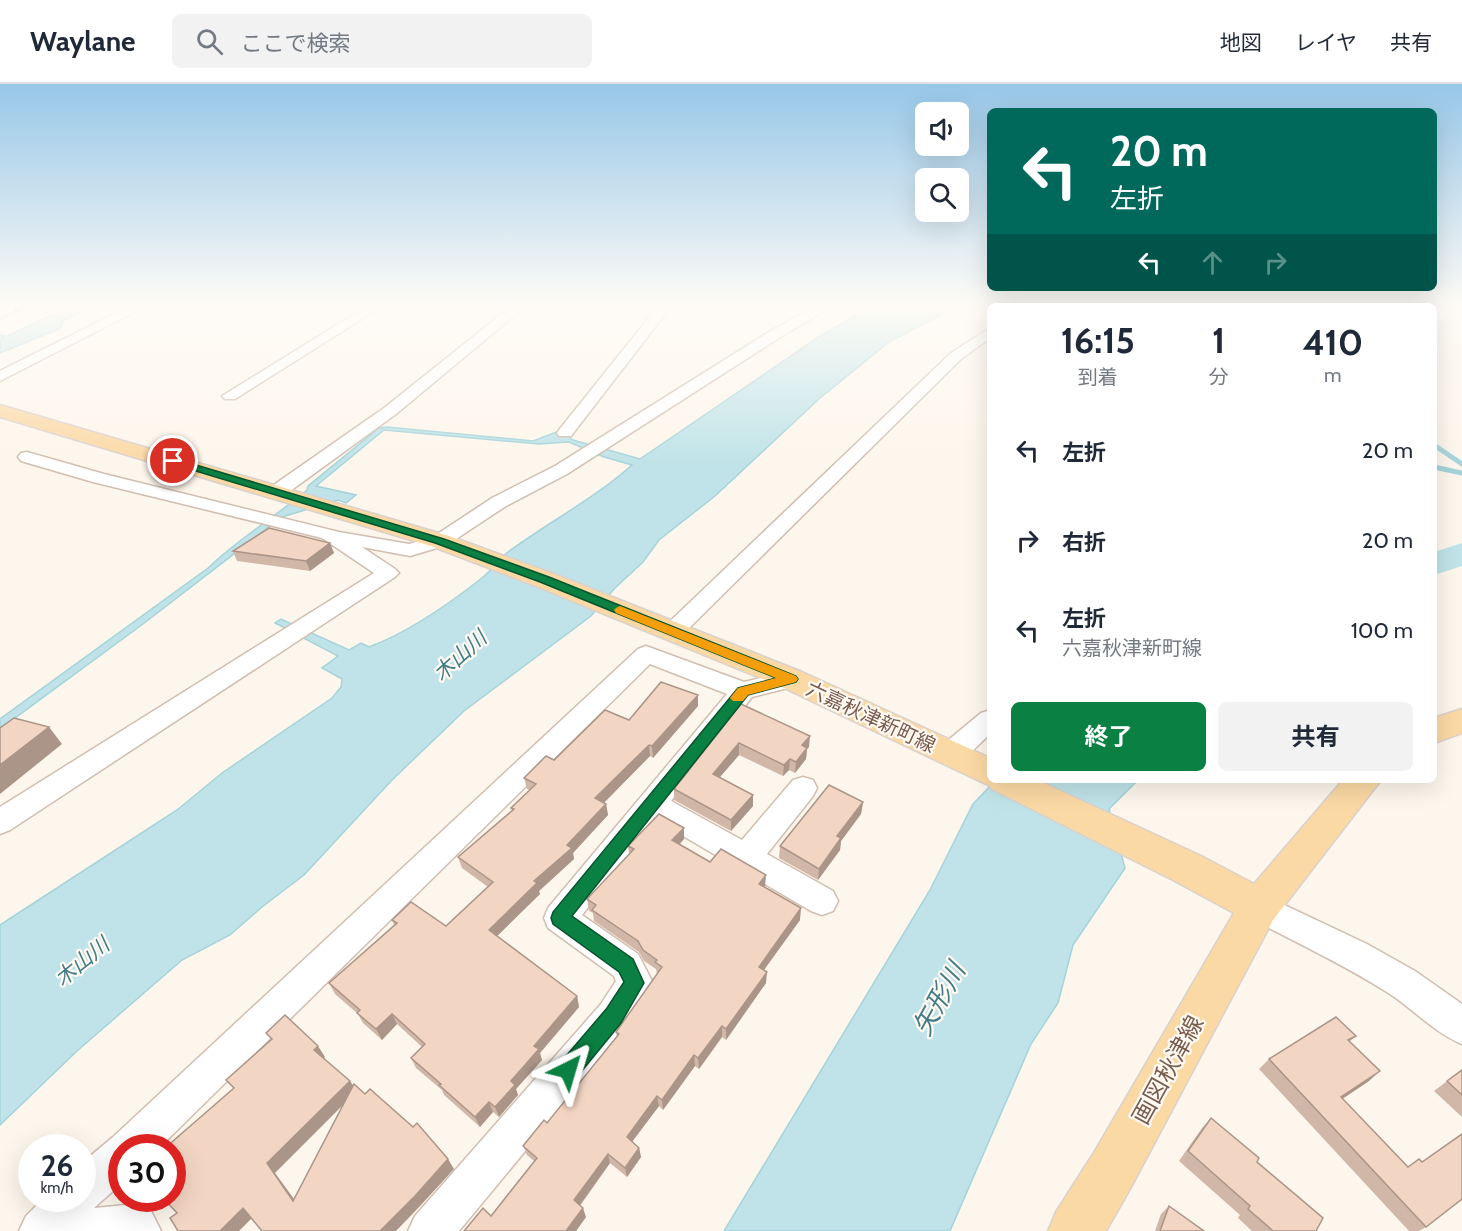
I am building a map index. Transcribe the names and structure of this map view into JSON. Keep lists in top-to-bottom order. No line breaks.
{"streets":{"main road":["六嘉秋津新町線","画図秋津線"]},"water":["木山川","矢形川"],"page":{"header":"Waylane","search":"ここで検索","nav":["地図","レイヤ","共有"],"turn":["20 m","左折"],"eta":["16:15","到着","1","分","410","m"],"list":[{"name":"左折","value":"20 m"},{"name":"右折","value":"20 m"},{"name":"左折","note":"六嘉秋津新町線","value":"100 m"}],"buttons":["終了","共有"],"speed":"26 km/h","limit":"30"}}
